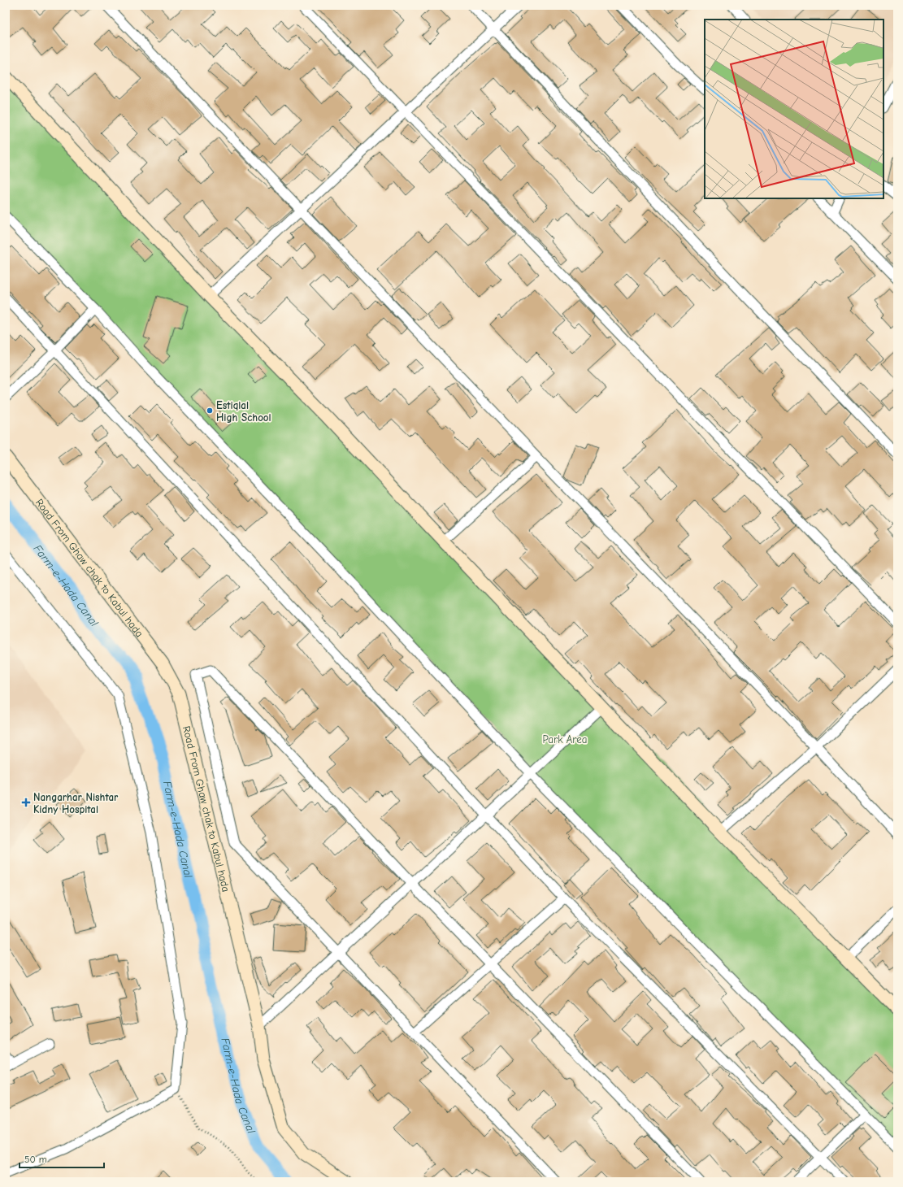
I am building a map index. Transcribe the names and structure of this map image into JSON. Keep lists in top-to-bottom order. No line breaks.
{"streets":{"street":["Road From Ghaw chak to Kabul hada"]},"water":["Farm-e-Hada Canal"],"parks":["Park Area"],"places":{"other":["Estiqlal High School"],"health":["Nangarhar Nishtar Kidny Hospital"]},"scale_bar":"50 m"}
